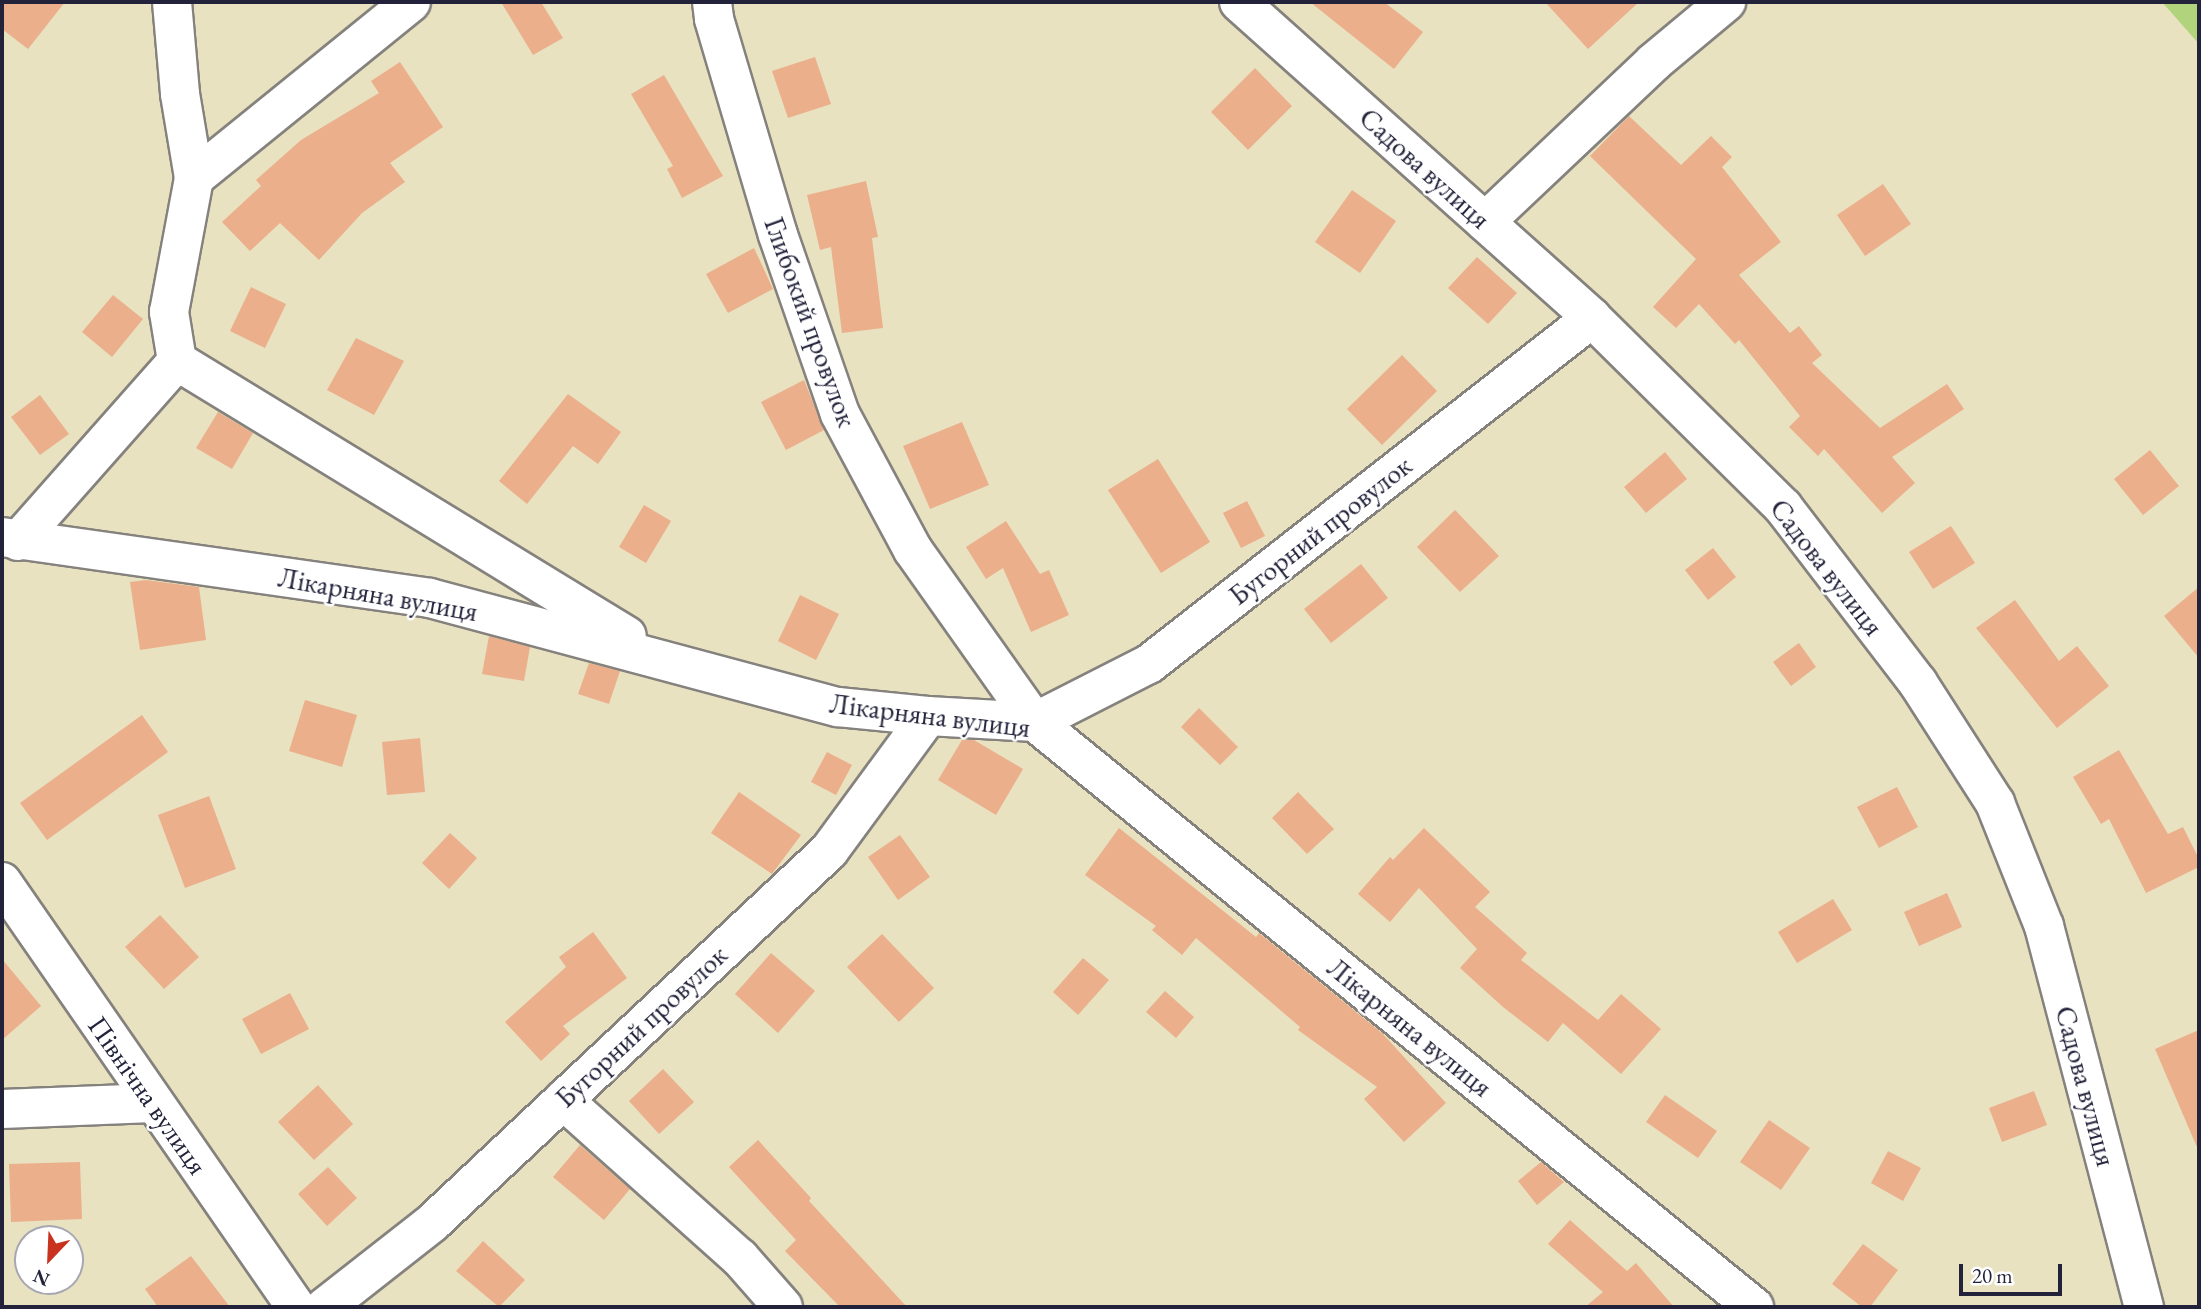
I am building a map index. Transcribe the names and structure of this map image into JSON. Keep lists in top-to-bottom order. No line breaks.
{"streets":{"street":["Садова вулиця","Глибокий провулок","Бугорний провулок","Лікарняна вулиця","Північна вулиця"]},"crossings":[["Садова вулиця","Бугорний провулок"],["Глибокий провулок","Бугорний провулок"],["Глибокий провулок","Лікарняна вулиця"],["Бугорний провулок","Лікарняна вулиця"]],"scale_bar":"20 m","north":"bottom left"}
